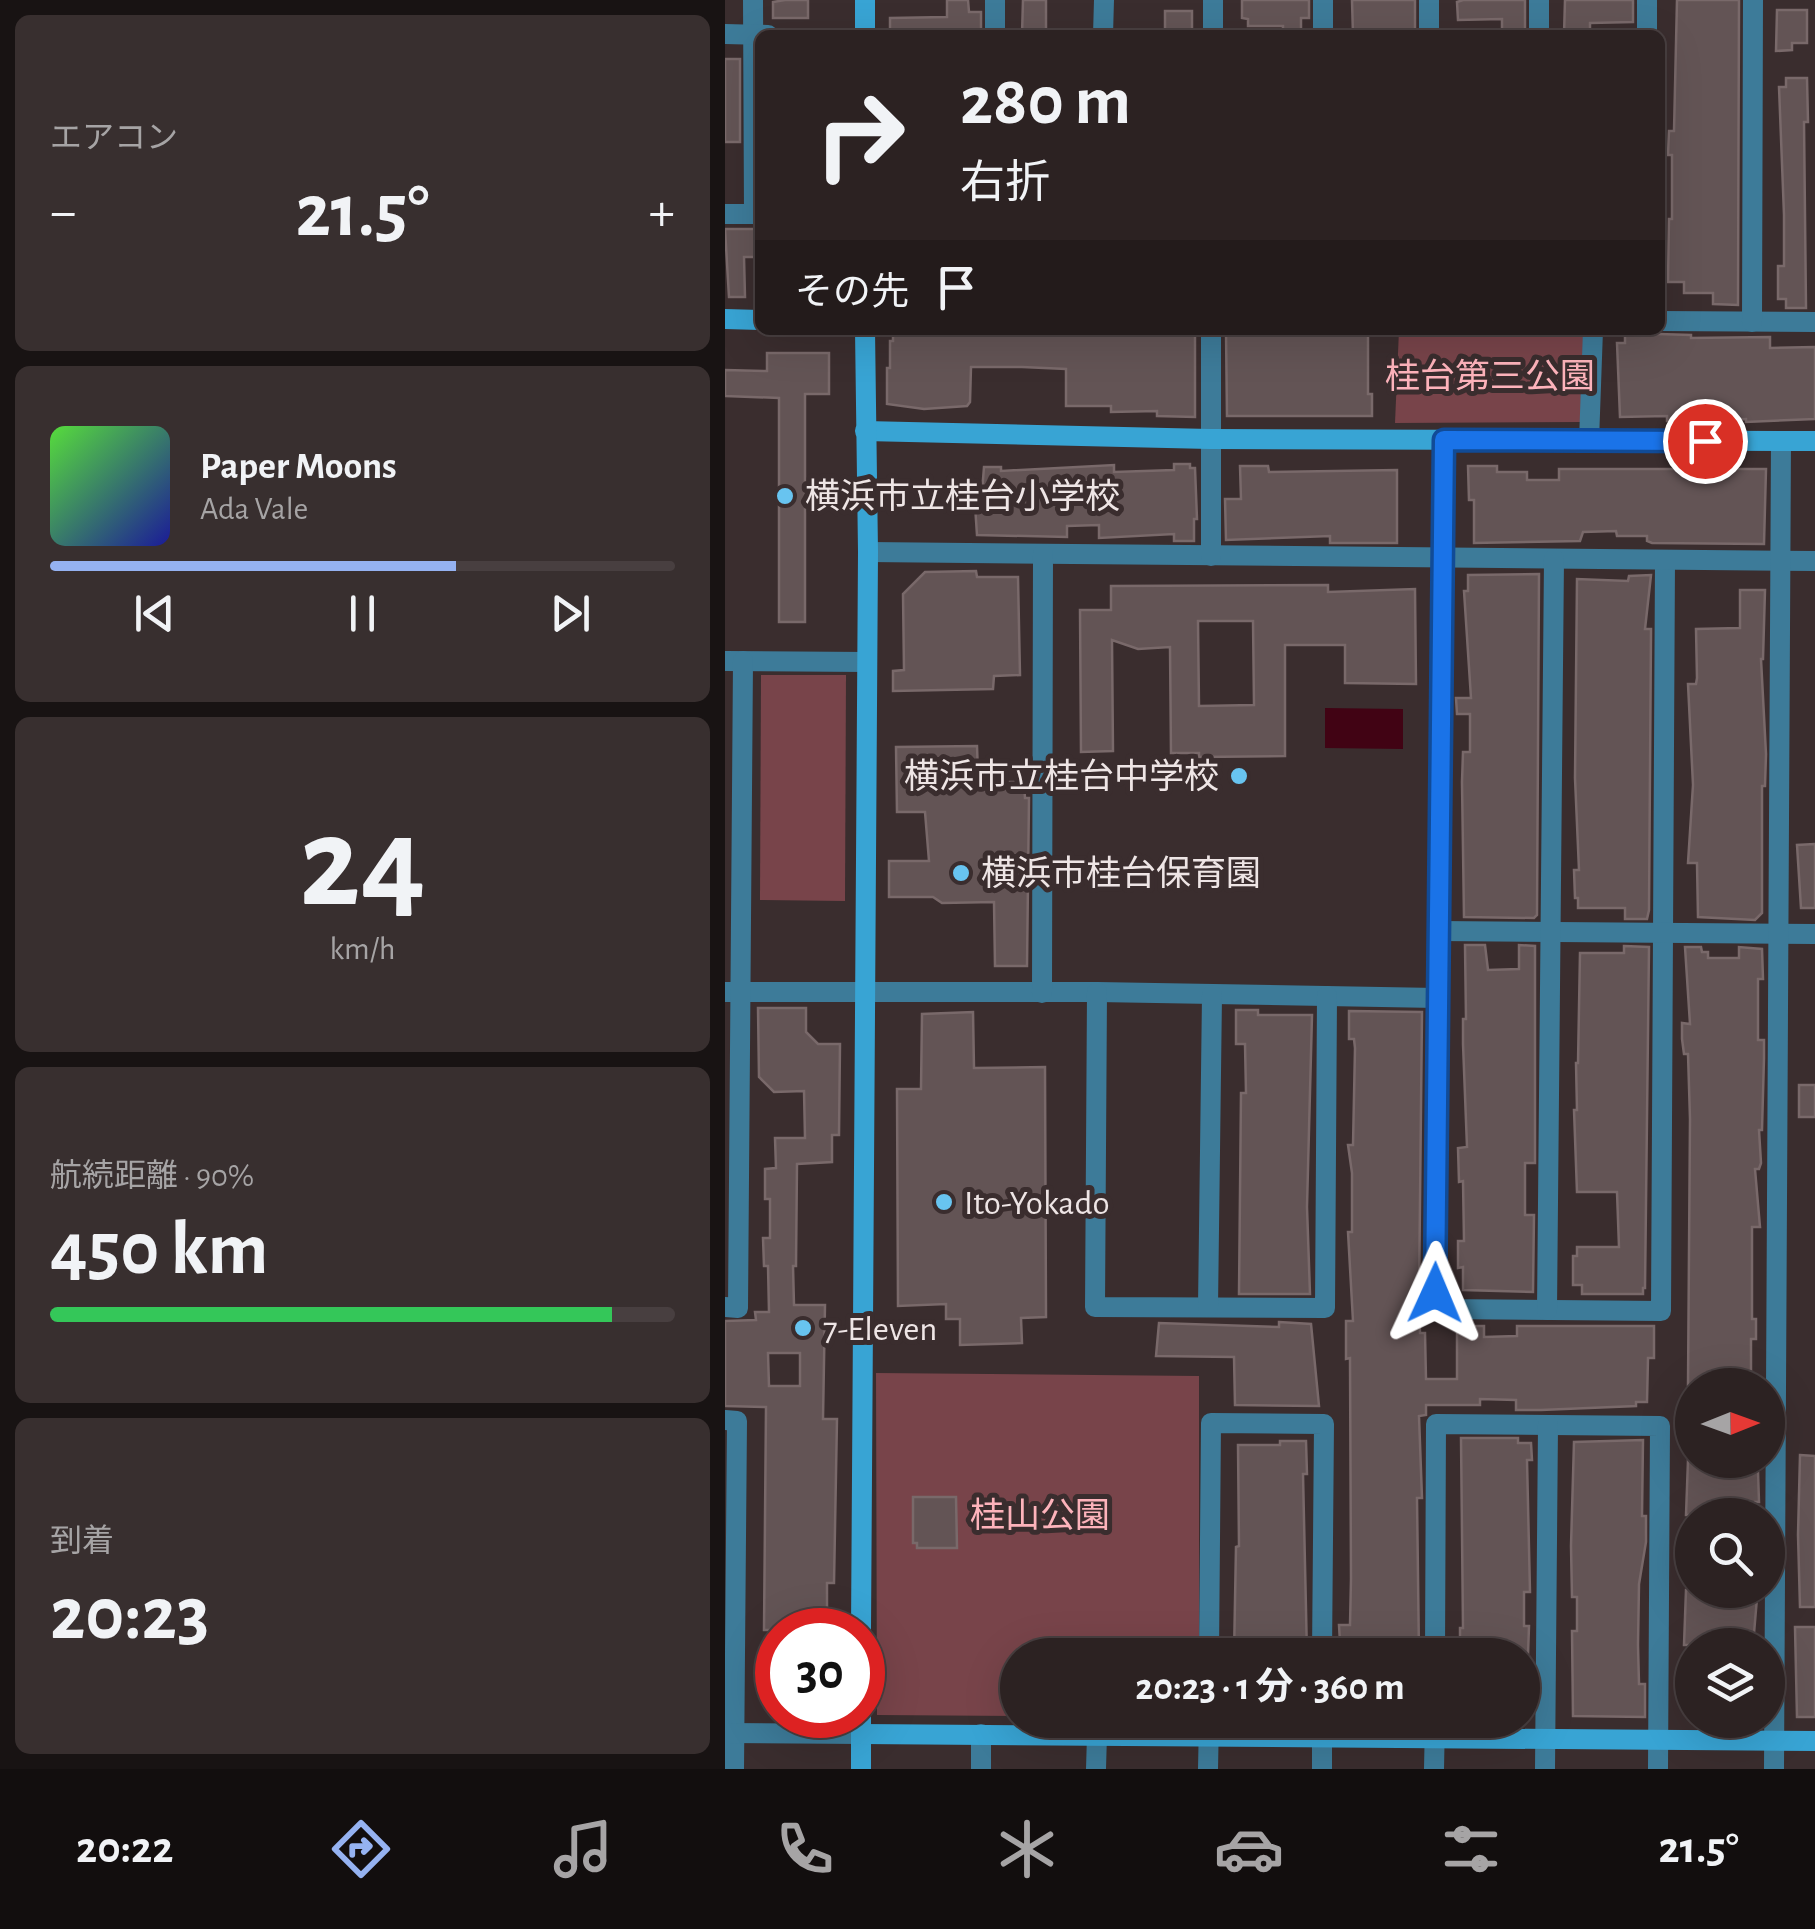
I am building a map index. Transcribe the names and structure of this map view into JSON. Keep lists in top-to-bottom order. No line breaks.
{"parks":["桂台第三公園","桂山公園"],"places":["横浜市立桂台小学校","横浜市立桂台中学校","横浜市桂台保育園","Ito-Yokado","7-Eleven"],"north":"right","page":{"tile":["エアコン",["24","km/h"],["航続距離 · 90%","450 km"],["到着","20:23"]],"turn":["280 m","右折"],"heat":["−","21.5°","+"],"then":"その先","song":["Paper Moons","Ada Vale"],"limit":"30","trip":"20:23 · 1 分 · 360 m","tabs":["20:22","21.5°"]}}
